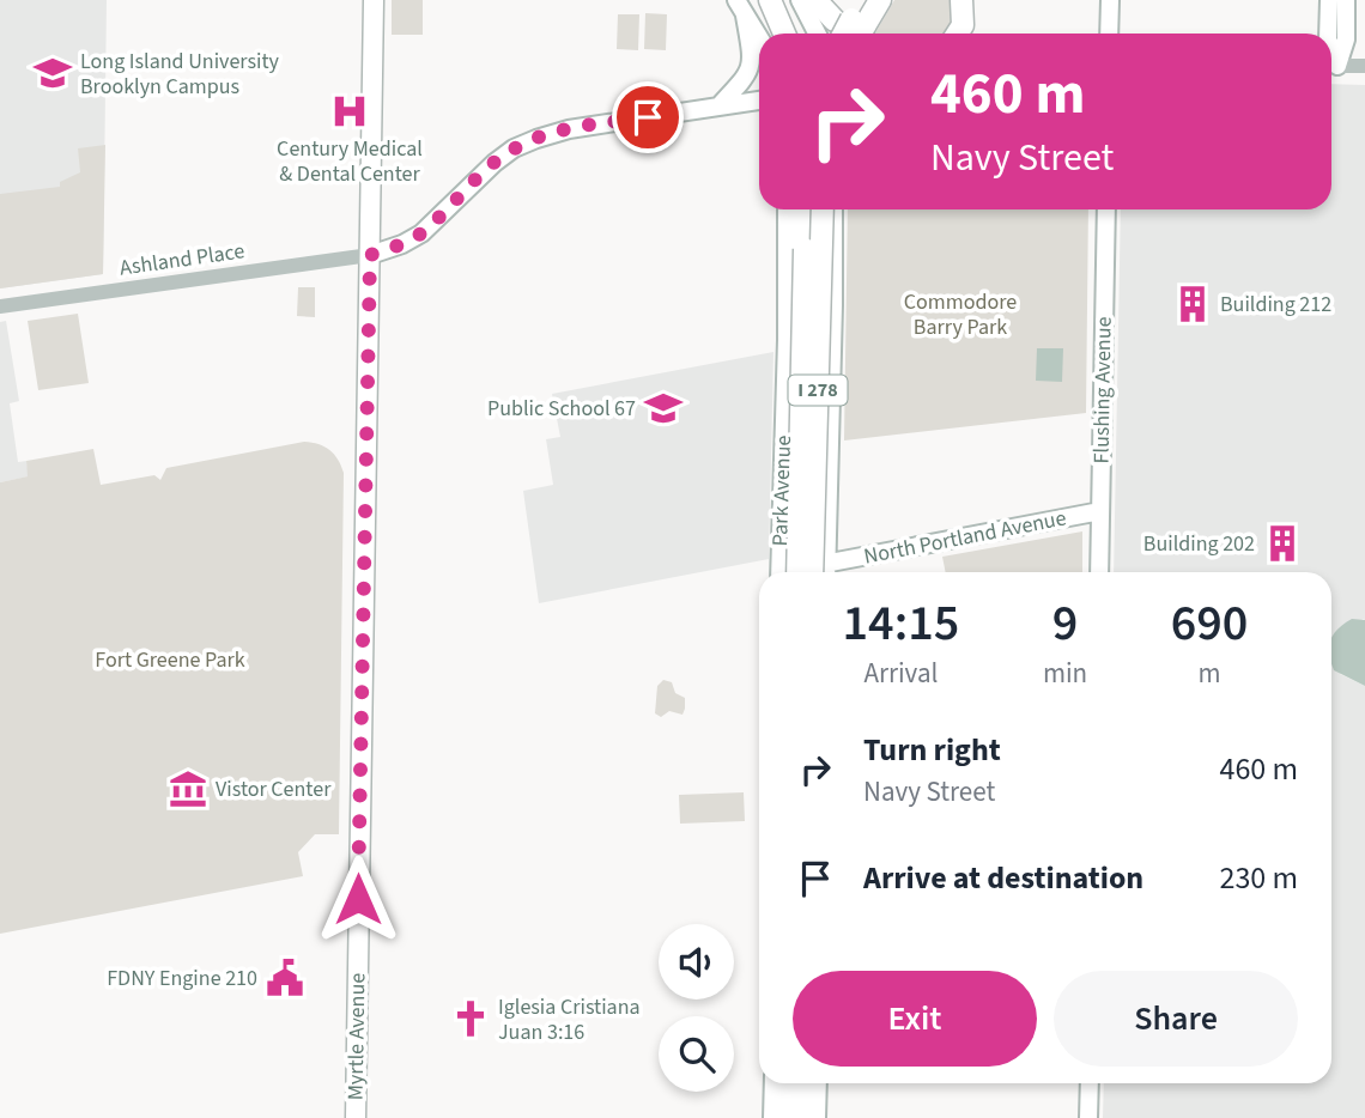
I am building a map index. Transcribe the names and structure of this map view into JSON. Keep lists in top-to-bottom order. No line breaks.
{"streets":{"highway":["I 278"],"main road":["Flushing Avenue","Park Avenue","North Portland Avenue","Myrtle Avenue"],"street":["Ashland Place"]},"crossings":[["Ashland Place","Myrtle Avenue"],["Flushing Avenue","North Portland Avenue"]],"parks":["Commodore Barry Park","Fort Greene Park"],"places":{"school or university":["Long Island University Brooklyn Campus","Public School 67"],"hospital":["Century Medical & Dental Center"],"building":["Building 212","Building 202"],"museum":["Vistor Center"],"public building":["FDNY Engine 210"],"church":["Iglesia Cristiana Juan 3:16"]},"page":{"turn":["460 m","Navy Street"],"eta":["14:15","Arrival","9","min","690","m"],"list":[{"name":"Turn right","note":"Navy Street","value":"460 m"},{"name":"Arrive at destination","value":"230 m"}],"buttons":["Exit","Share"]}}
